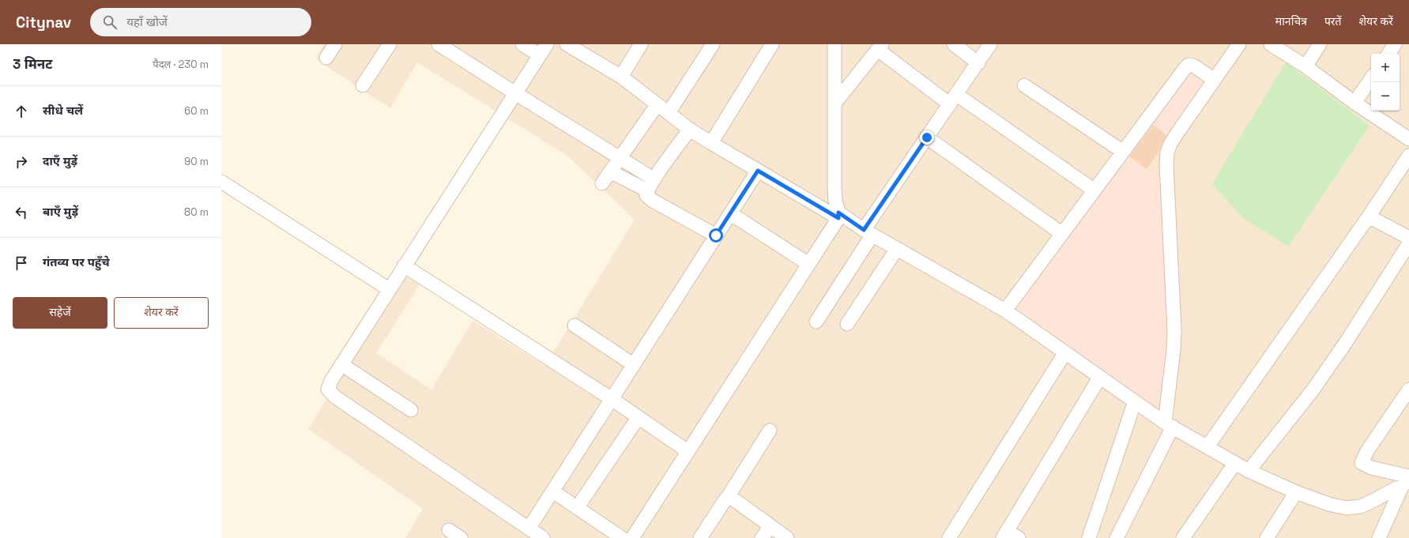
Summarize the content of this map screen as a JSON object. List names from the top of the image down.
{
  "page": {
    "header": "Citynav",
    "search": "यहाँ खोजें",
    "nav": ["मानचित्र", "परतें", "शेयर करें"],
    "heading": ["3 मिनट", "पैदल · 230 m"],
    "map_buttons": ["+", "−"],
    "list": [
      ["सीधे चलें", "60 m"],
      ["दाएँ मुड़ें", "90 m"],
      ["बाएँ मुड़ें", "80 m"],
      "गंतव्य पर पहुँचे"
    ],
    "buttons": ["सहेजें", "शेयर करें"]
  }
}
